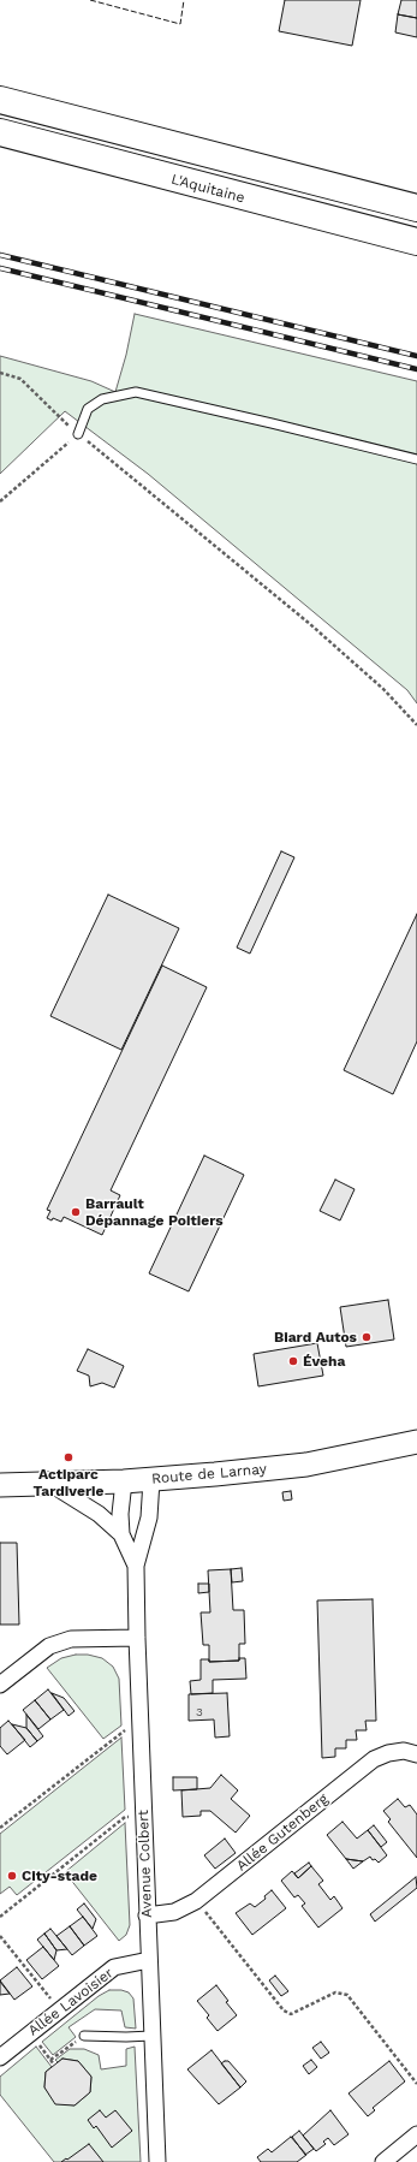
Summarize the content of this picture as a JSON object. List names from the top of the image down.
{
  "streets": {
    "highway": ["L'Aquitaine"],
    "street": [
      "Route de Larnay",
      "Allée Gutenberg",
      "Avenue Colbert",
      "Allée Lavoisier"
    ]
  },
  "crossings": [
    ["Route de Larnay", "Avenue Colbert"],
    ["Allée Gutenberg", "Avenue Colbert"],
    ["Avenue Colbert", "Allée Lavoisier"]
  ],
  "places": [
    "Barrault Dépannage Poitiers",
    "Biard Autos",
    "Éveha",
    "Actiparc Tardiverie",
    "City-stade"
  ],
  "house_numbers": ["3"]
}
